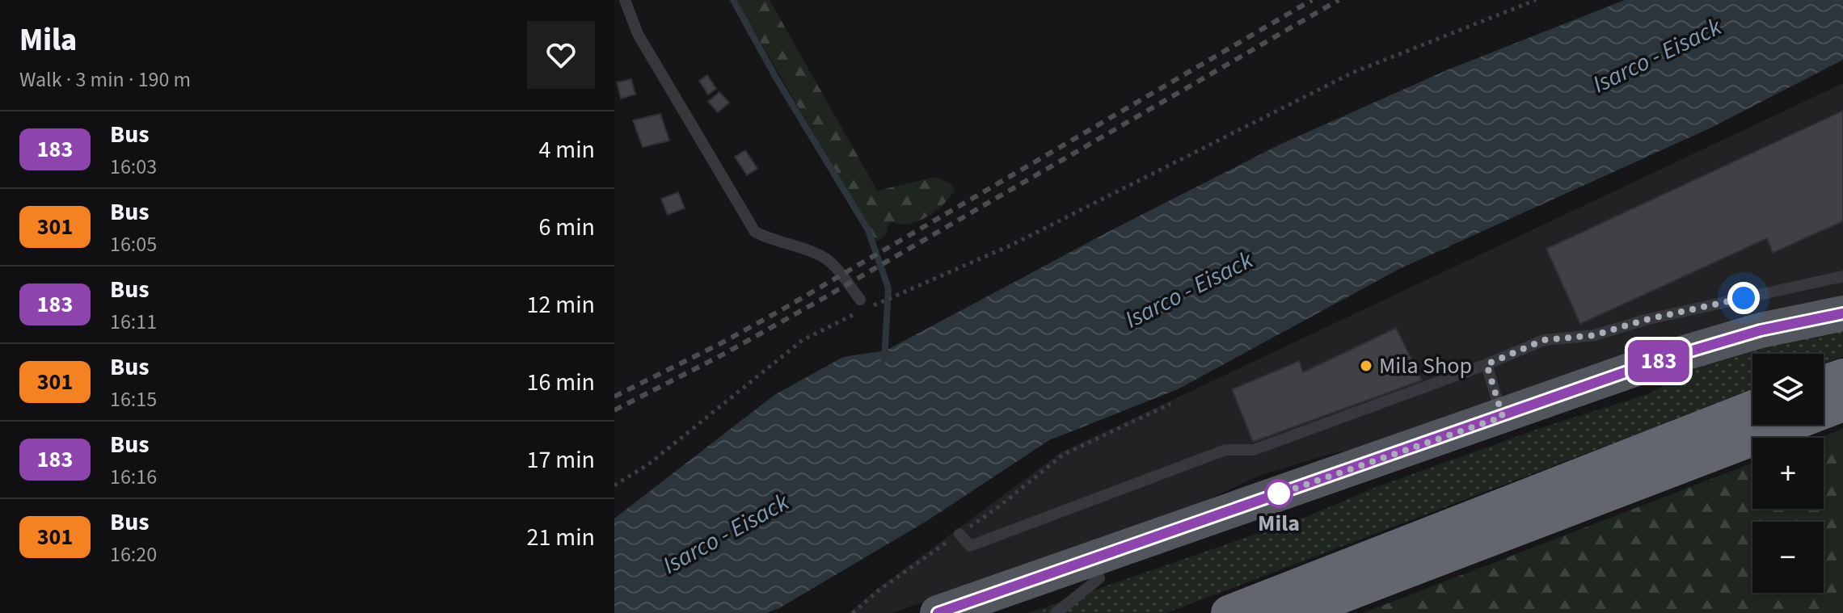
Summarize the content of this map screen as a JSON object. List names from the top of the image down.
{
  "water": ["Isarco - Eisack"],
  "places": ["Mila Shop", "Mila"],
  "lines": ["bus line 183"],
  "page": {
    "heading": ["Mila", "Walk · 3 min · 190 m"],
    "on_map": "183",
    "list": [
      {
        "mark": "183",
        "name": "Bus",
        "note": "16:03",
        "value": "4 min"
      },
      {
        "mark": "301",
        "name": "Bus",
        "note": "16:05",
        "value": "6 min"
      },
      {
        "mark": "183",
        "name": "Bus",
        "note": "16:11",
        "value": "12 min"
      },
      {
        "mark": "301",
        "name": "Bus",
        "note": "16:15",
        "value": "16 min"
      },
      {
        "mark": "183",
        "name": "Bus",
        "note": "16:16",
        "value": "17 min"
      },
      {
        "mark": "301",
        "name": "Bus",
        "note": "16:20",
        "value": "21 min"
      }
    ],
    "map_buttons": ["+", "−"]
  }
}
